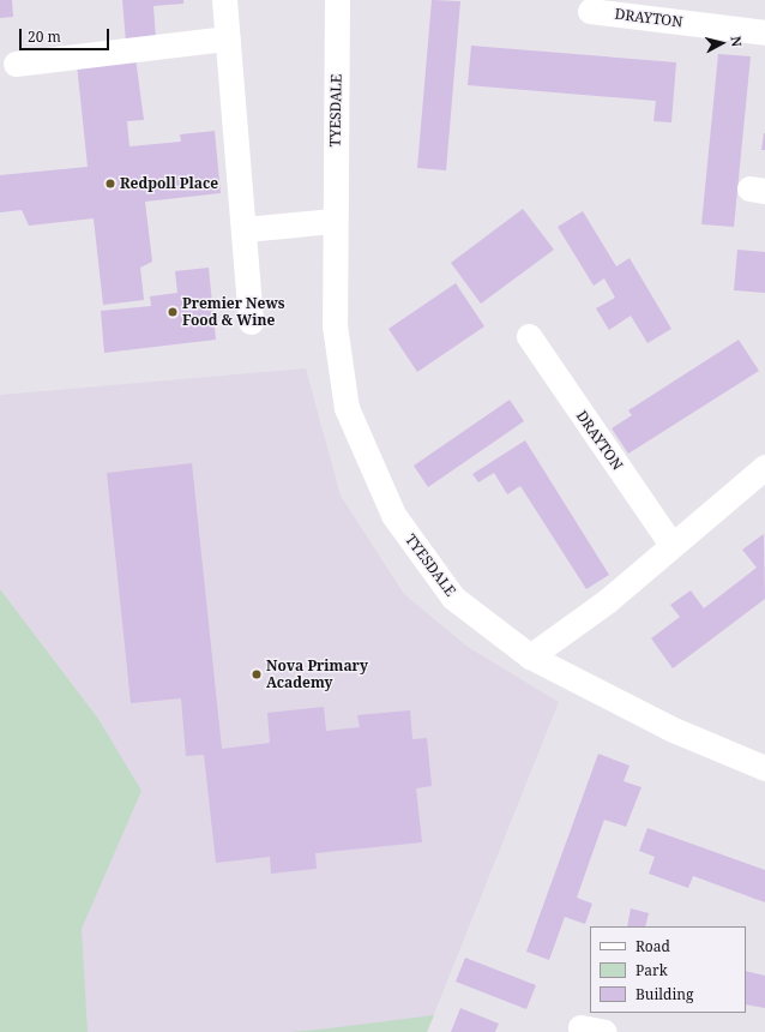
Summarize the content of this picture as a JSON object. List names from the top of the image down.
{
  "streets": {
    "street": ["DRAYTON", "TYESDALE"]
  },
  "places": ["Redpoll Place", "Premier News Food & Wine", "Nova Primary Academy"],
  "legend": ["Road", "Park", "Building"],
  "scale_bar": "20 m",
  "north": "right"
}
